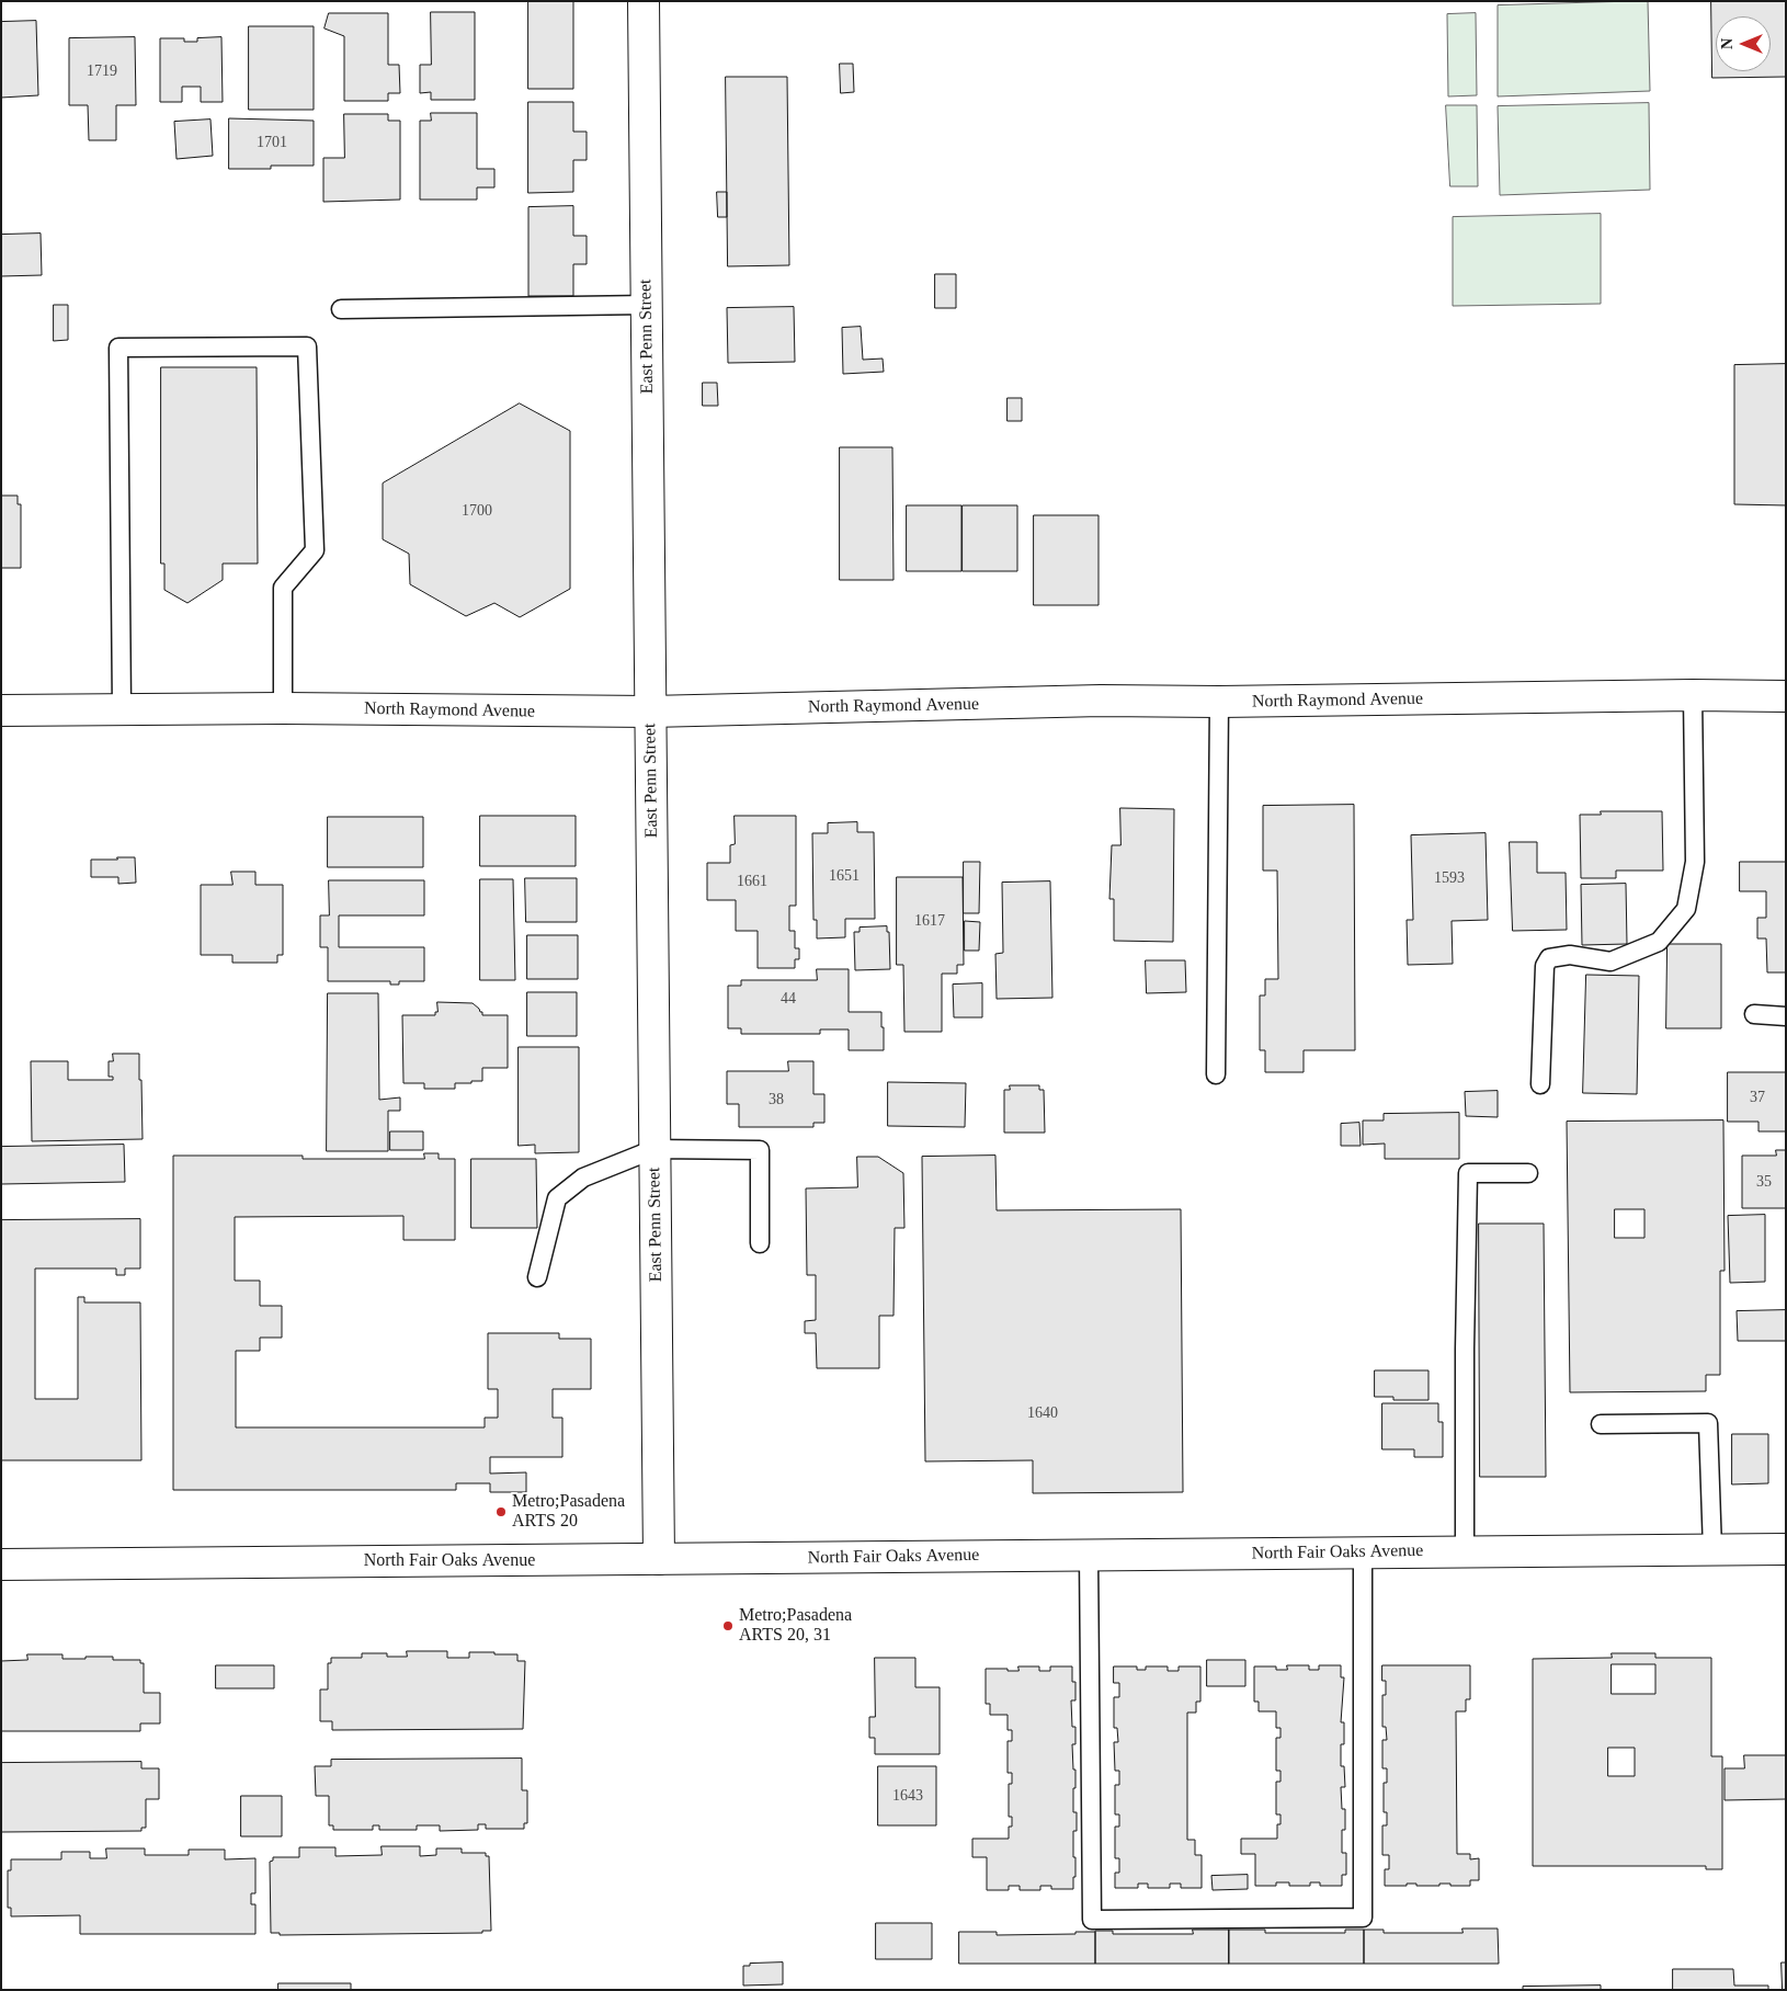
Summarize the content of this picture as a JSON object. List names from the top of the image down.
{
  "streets": {
    "street": ["East Penn Street", "North Raymond Avenue", "North Fair Oaks Avenue"]
  },
  "crossings": [
    ["East Penn Street", "North Raymond Avenue"],
    ["East Penn Street", "North Fair Oaks Avenue"]
  ],
  "places": ["Metro;Pasadena ARTS 20", "Metro;Pasadena ARTS 20, 31"],
  "house_numbers": [
    "1719",
    "1701",
    "1700",
    "1651",
    "1593",
    "1661",
    "1617",
    "44",
    "37",
    "38",
    "35",
    "1640",
    "1643"
  ],
  "north": "left"
}
